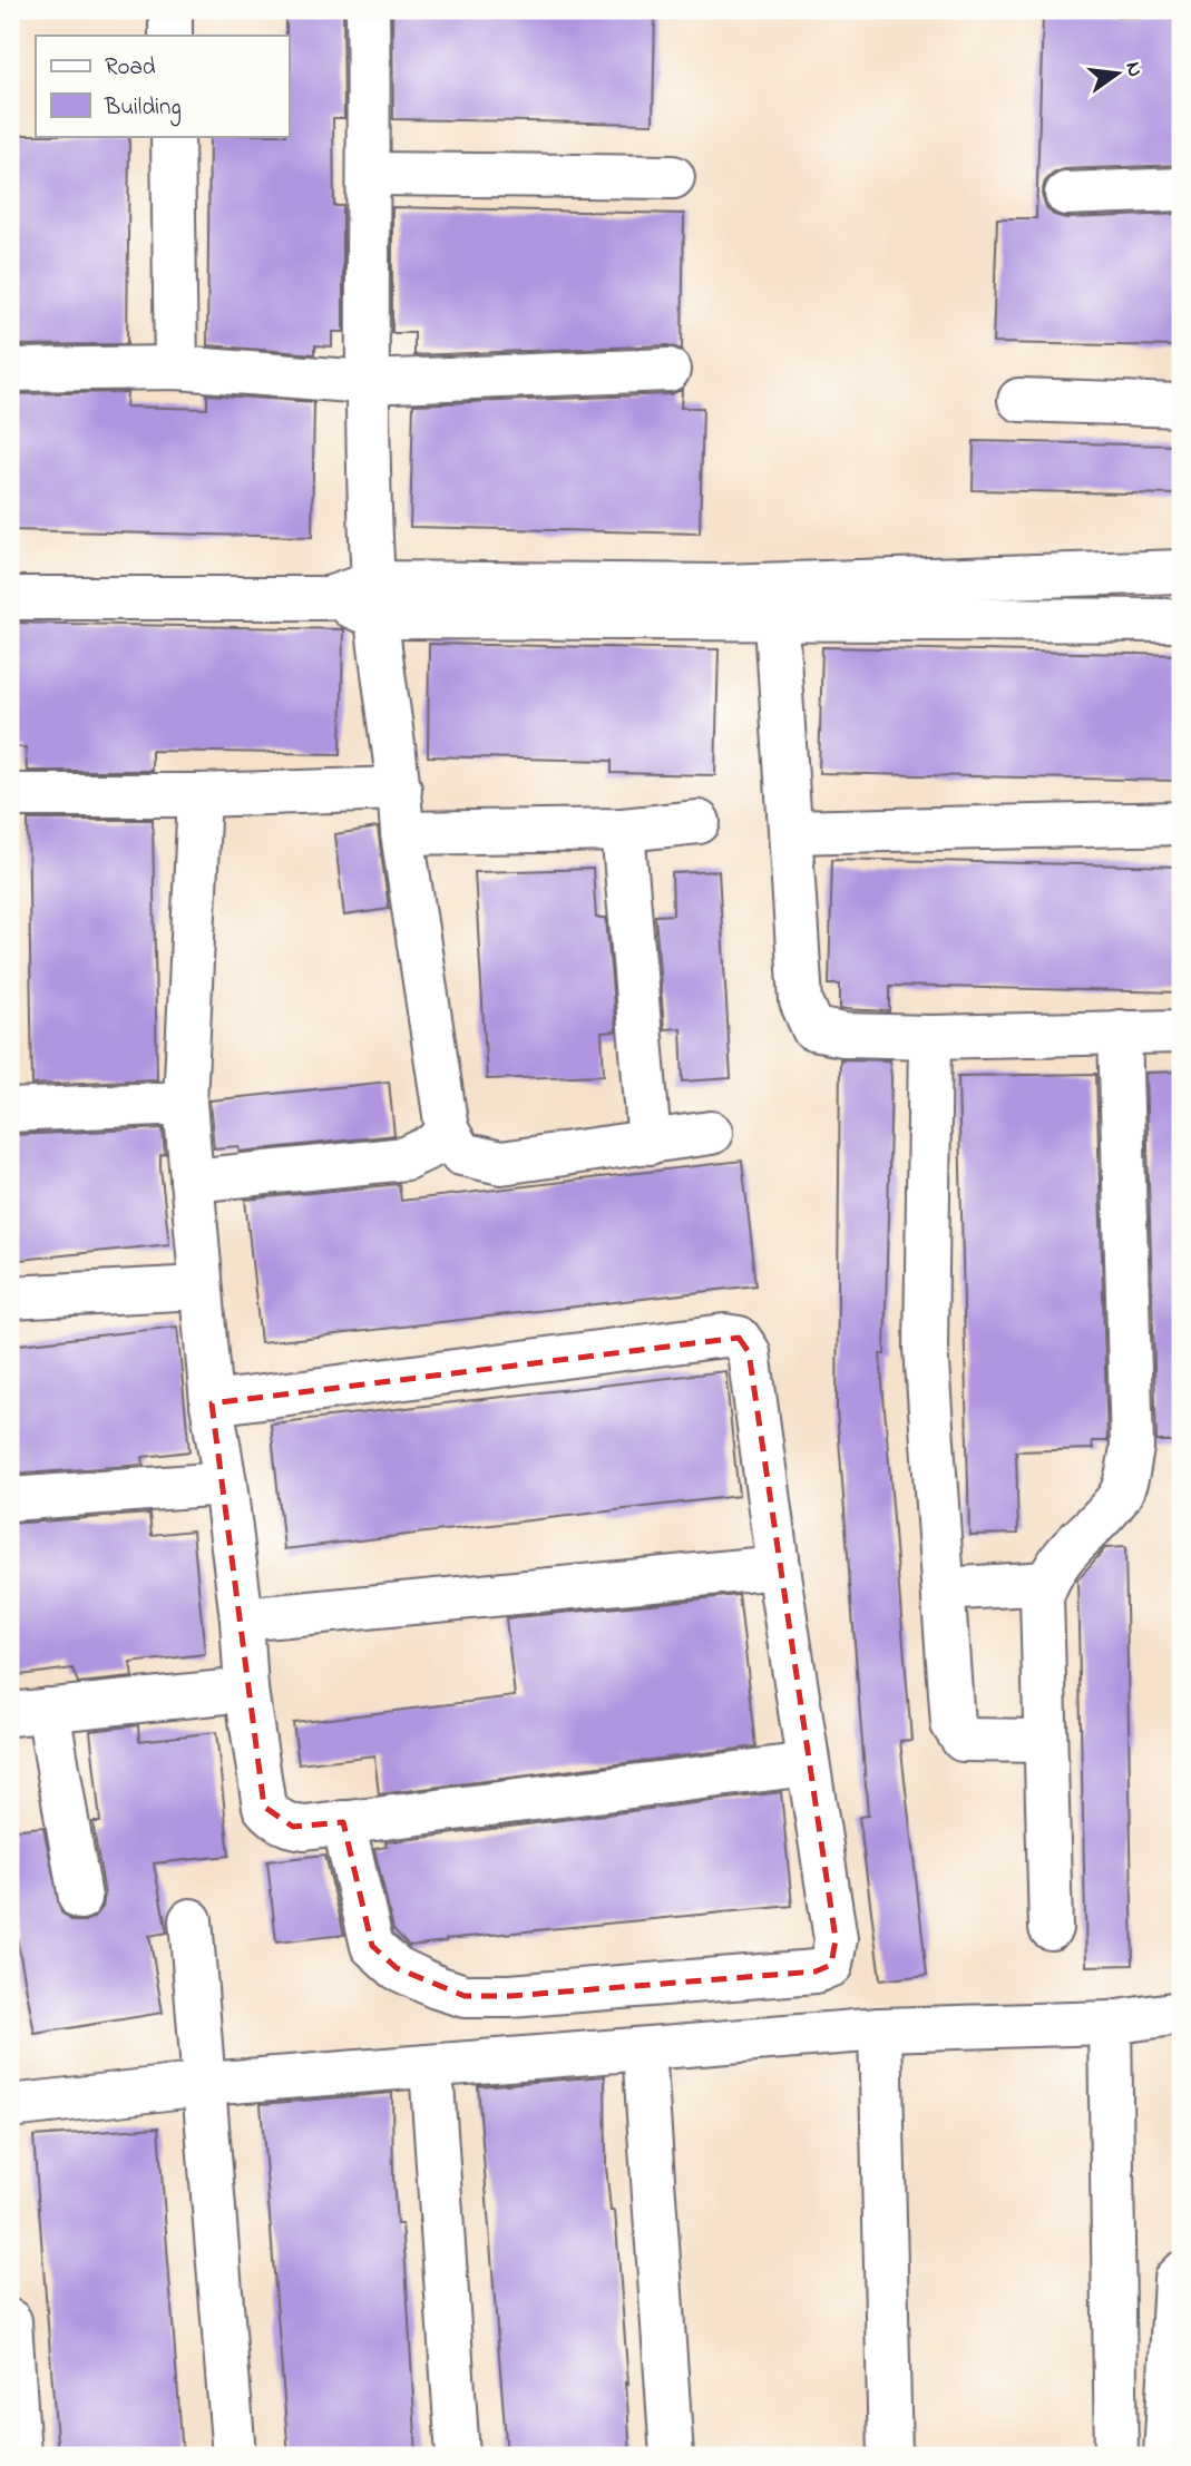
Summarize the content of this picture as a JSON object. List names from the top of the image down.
{
  "legend": ["Road", "Building"],
  "north": "right"
}
